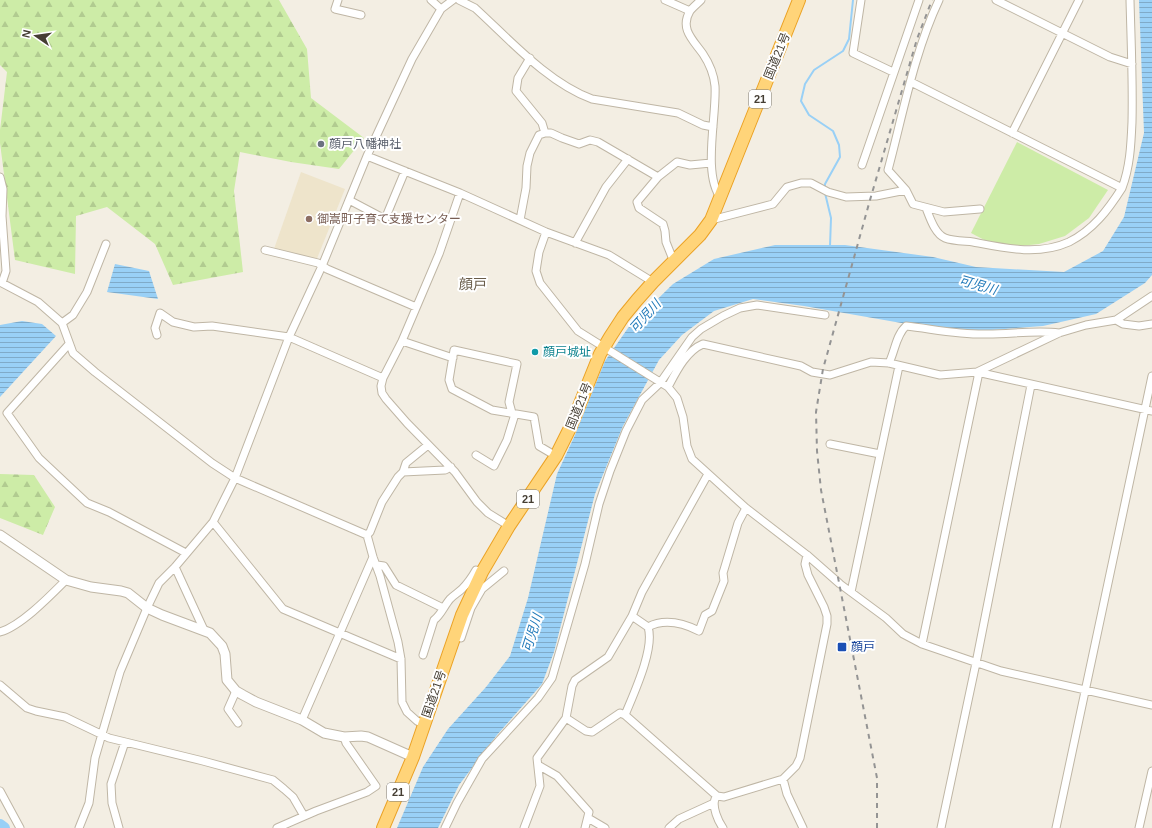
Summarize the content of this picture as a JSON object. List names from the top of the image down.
{
  "streets": {
    "highway": ["国道21号", "21"]
  },
  "districts": ["顔戸"],
  "water": ["可児川"],
  "places": {
    "other": ["顔戸八幡神社", "御嵩町子育て支援センター", "顔戸城址"],
    "transit": ["顔戸"]
  },
  "north": "left"
}
